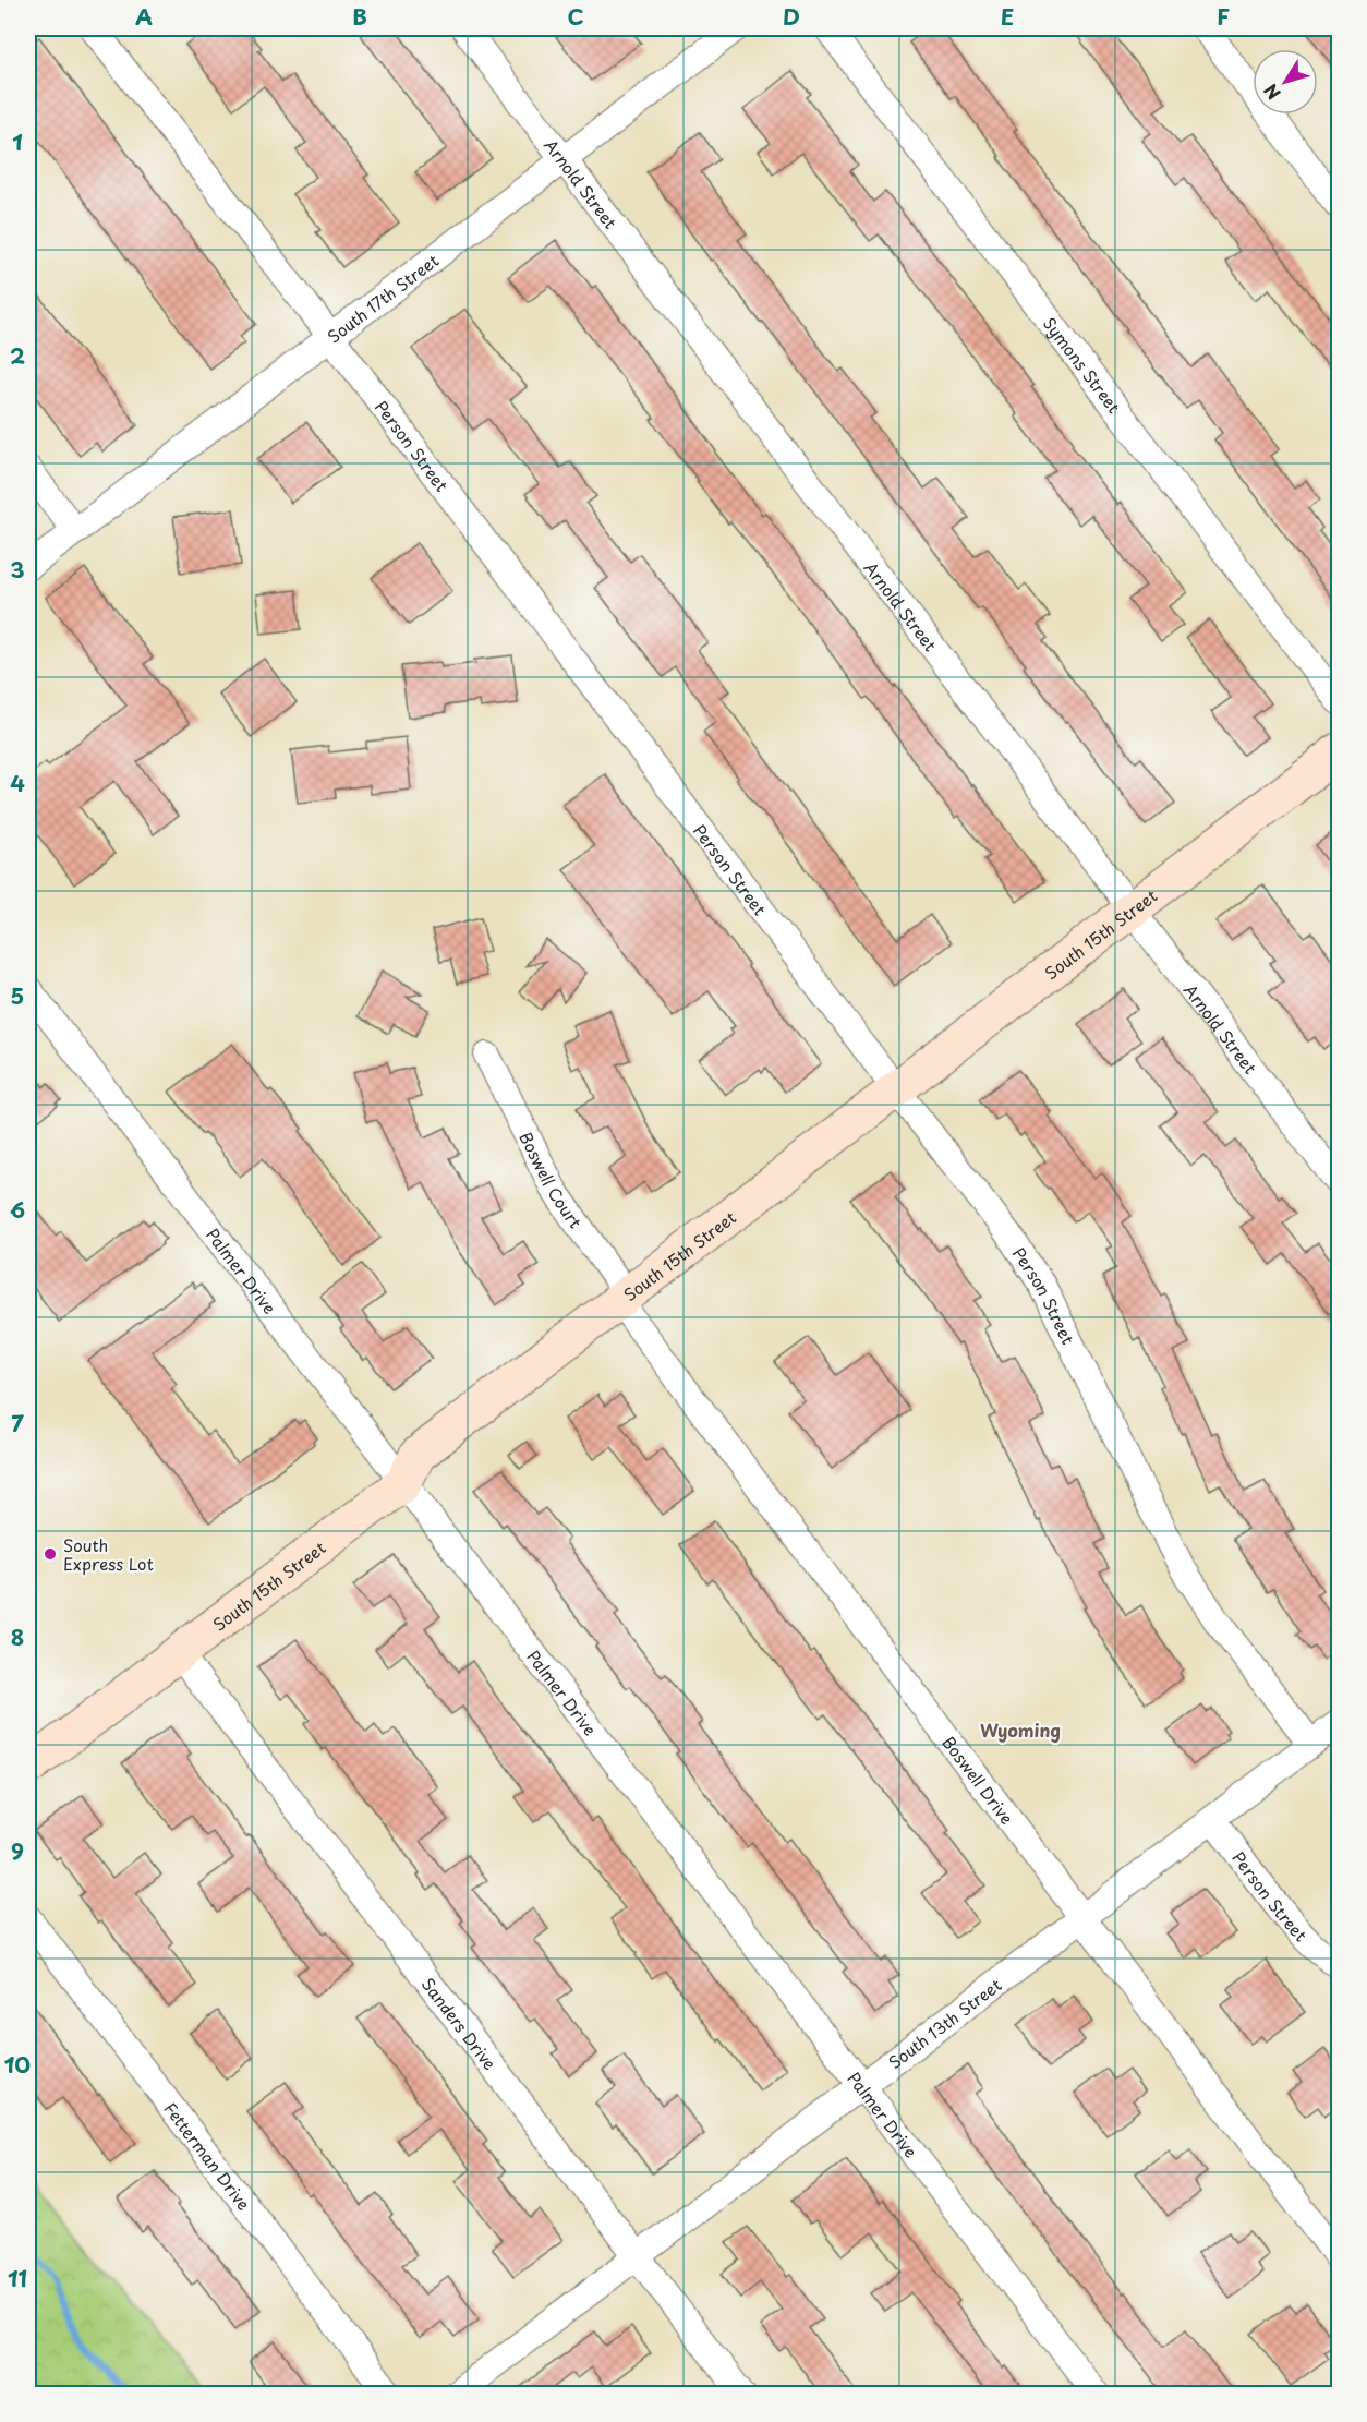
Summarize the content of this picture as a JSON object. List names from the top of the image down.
{
  "streets": {
    "main road": ["South 15th Street"],
    "street": [
      "Arnold Street",
      "South 17th Street",
      "Symons Street",
      "Person Street",
      "Boswell Court",
      "Palmer Drive",
      "Boswell Drive",
      "South 13th Street",
      "Sanders Drive",
      "Fetterman Drive"
    ]
  },
  "crossings": [
    ["Arnold Street", "South 17th Street"],
    ["Arnold Street", "South 15th Street"],
    ["South 17th Street", "Person Street"],
    ["Person Street", "South 15th Street"],
    ["Person Street", "South 13th Street"],
    ["South 15th Street", "Boswell Court"],
    ["South 15th Street", "Palmer Drive"],
    ["South 15th Street", "Boswell Drive"],
    ["South 15th Street", "Sanders Drive"],
    ["Boswell Court", "Boswell Drive"],
    ["Palmer Drive", "South 13th Street"],
    ["Boswell Drive", "South 13th Street"],
    ["South 13th Street", "Sanders Drive"]
  ],
  "districts": ["Wyoming"],
  "places": ["South Express Lot"],
  "north": "bottom left",
  "grid": {
    "columns": [
      "A",
      "B",
      "C",
      "D",
      "E",
      "F"
    ],
    "rows": [
      "1",
      "2",
      "3",
      "4",
      "5",
      "6",
      "7",
      "8",
      "9",
      "10",
      "11"
    ]
  }
}
